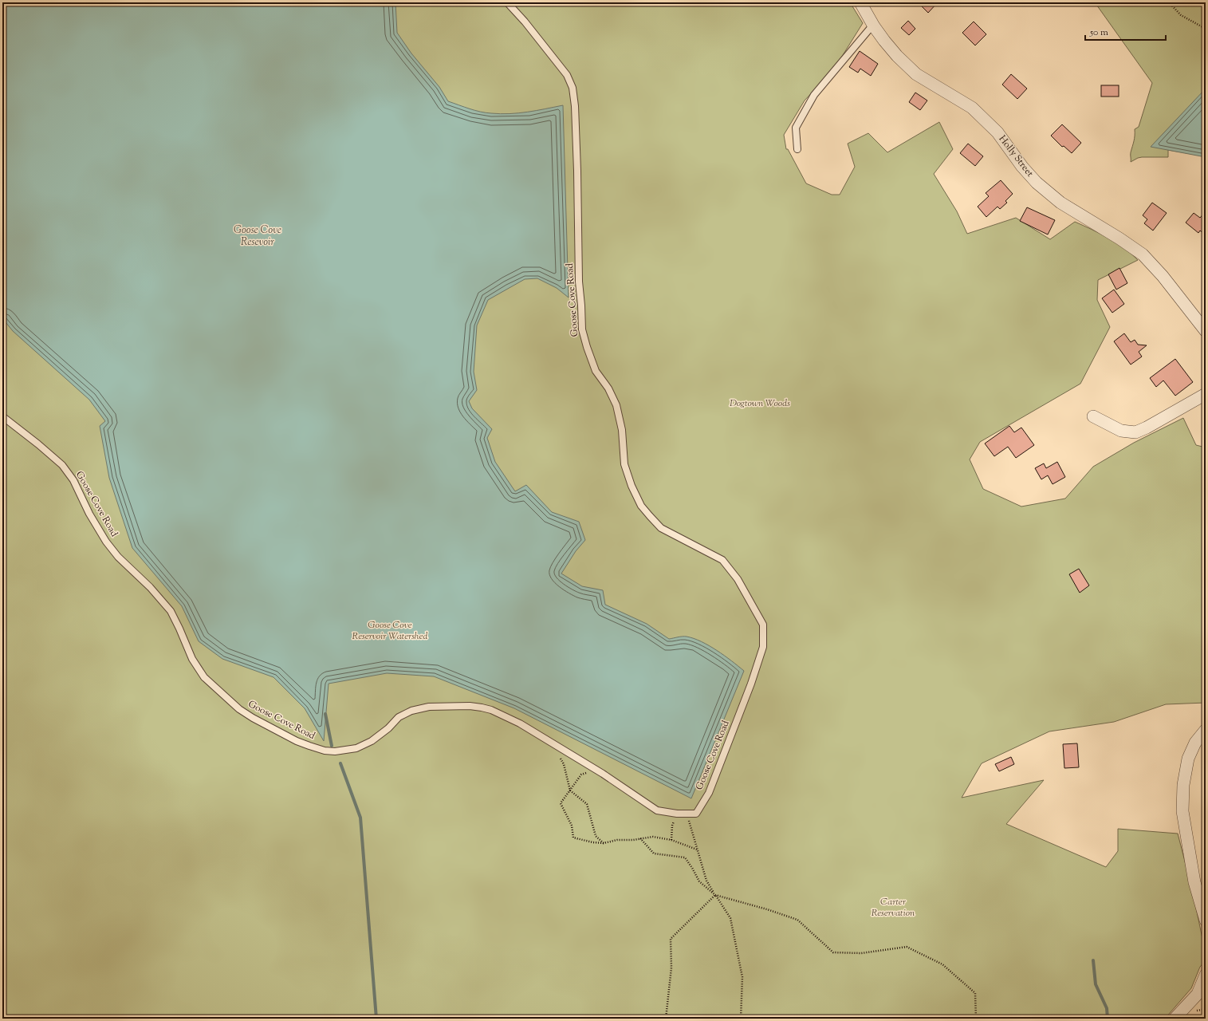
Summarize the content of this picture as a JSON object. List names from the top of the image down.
{
  "streets": {
    "street": ["Holly Street"],
    "lane": ["Goose Cove Road"]
  },
  "water": ["Goose Cove Resevoir"],
  "parks": ["Dogtown Woods", "Goose Cove Reservoir Watershed", "Carter Reservation"],
  "scale_bar": "50 m"
}
